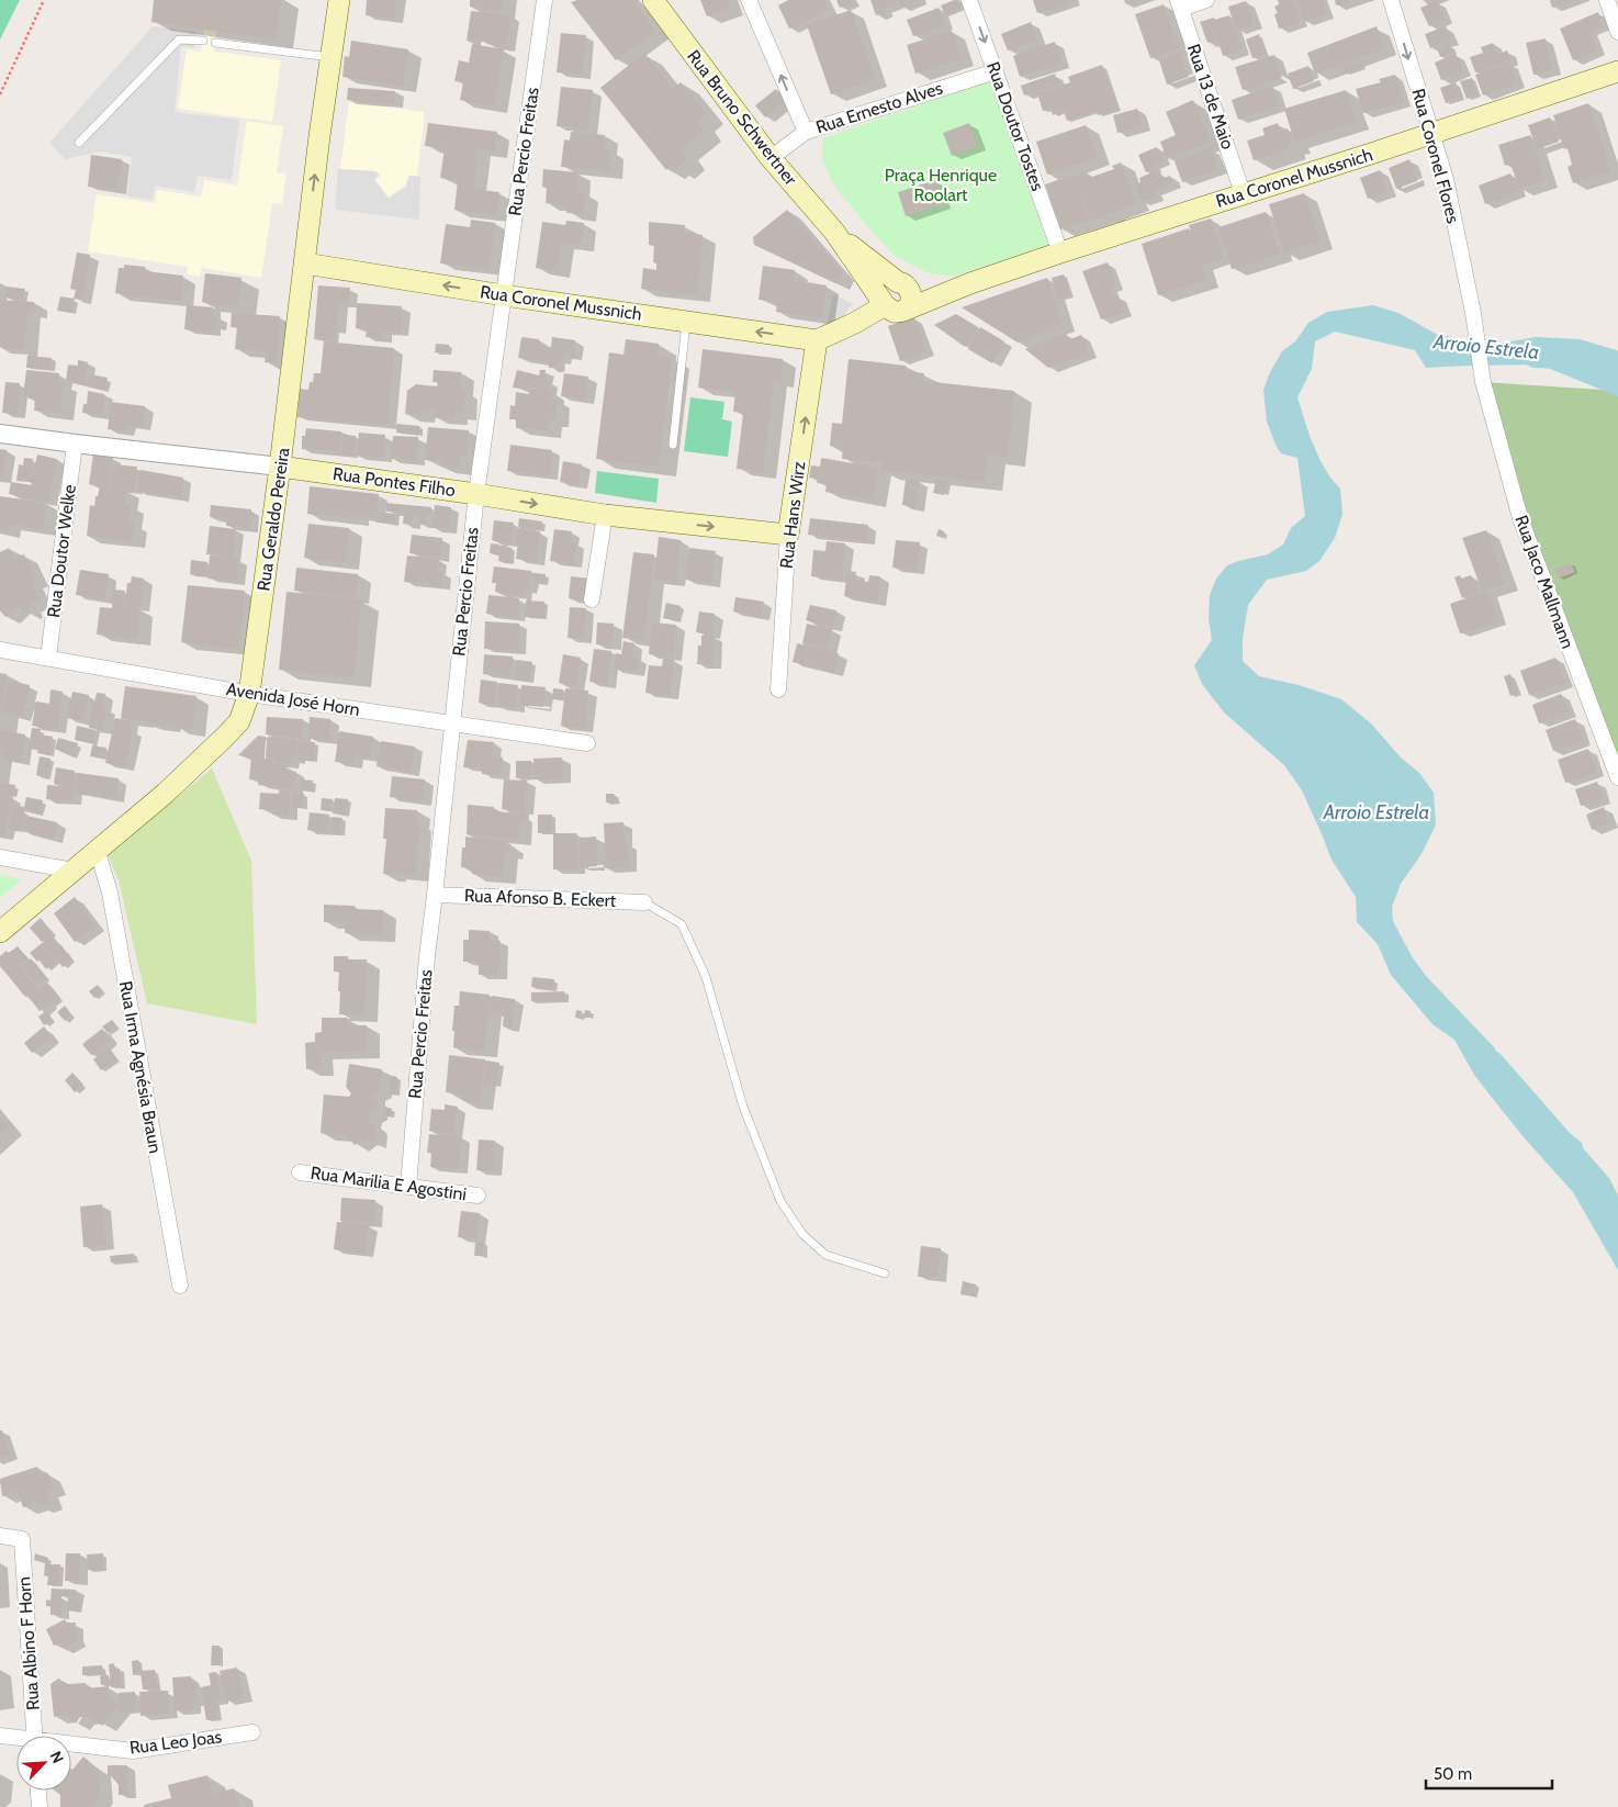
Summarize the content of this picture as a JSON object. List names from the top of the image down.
{
  "streets": {
    "main road": [
      "Rua Bruno Schwertner",
      "Rua Coronel Mussnich",
      "Rua Pontes Filho",
      "Rua Hans Wirz",
      "Rua Geraldo Pereira"
    ],
    "street": [
      "Rua 13 de Maio",
      "Rua Ernesto Alves",
      "Rua Doutor Tostes",
      "Rua Percio Freitas",
      "Rua Coronel Flores",
      "Rua Doutor Welke",
      "Rua Jaco Mallmann",
      "Avenida José Horn",
      "Rua Afonso B. Eckert",
      "Rua Irma Agnésia Braun",
      "Rua Marilia E Agostini",
      "Rua Albino F Horn",
      "Rua Leo Joas"
    ]
  },
  "crossings": [
    ["Rua 13 de Maio", "Rua Coronel Mussnich"],
    ["Rua Ernesto Alves", "Rua Bruno Schwertner"],
    ["Rua Ernesto Alves", "Rua Doutor Tostes"],
    ["Rua Bruno Schwertner", "Rua Coronel Mussnich"],
    ["Rua Doutor Tostes", "Rua Coronel Mussnich"],
    ["Rua Percio Freitas", "Rua Coronel Mussnich"],
    ["Rua Percio Freitas", "Rua Pontes Filho"],
    ["Rua Percio Freitas", "Avenida José Horn"],
    ["Rua Percio Freitas", "Rua Afonso B. Eckert"],
    ["Rua Percio Freitas", "Rua Marilia E Agostini"],
    ["Rua Coronel Flores", "Rua Coronel Mussnich"],
    ["Rua Coronel Flores", "Rua Jaco Mallmann"],
    ["Rua Coronel Mussnich", "Rua Hans Wirz"],
    ["Rua Coronel Mussnich", "Rua Geraldo Pereira"],
    ["Rua Pontes Filho", "Rua Hans Wirz"],
    ["Rua Pontes Filho", "Rua Geraldo Pereira"],
    ["Rua Pontes Filho", "Rua Doutor Welke"],
    ["Rua Geraldo Pereira", "Avenida José Horn"],
    ["Rua Geraldo Pereira", "Rua Irma Agnésia Braun"],
    ["Rua Doutor Welke", "Avenida José Horn"]
  ],
  "one_way": ["Rua Coronel Flores", "Rua Pontes Filho", "Rua Hans Wirz"],
  "water": ["Arroio Estrela"],
  "parks": ["Praça Henrique Roolart"],
  "scale_bar": "50 m",
  "north": "top right"
}
